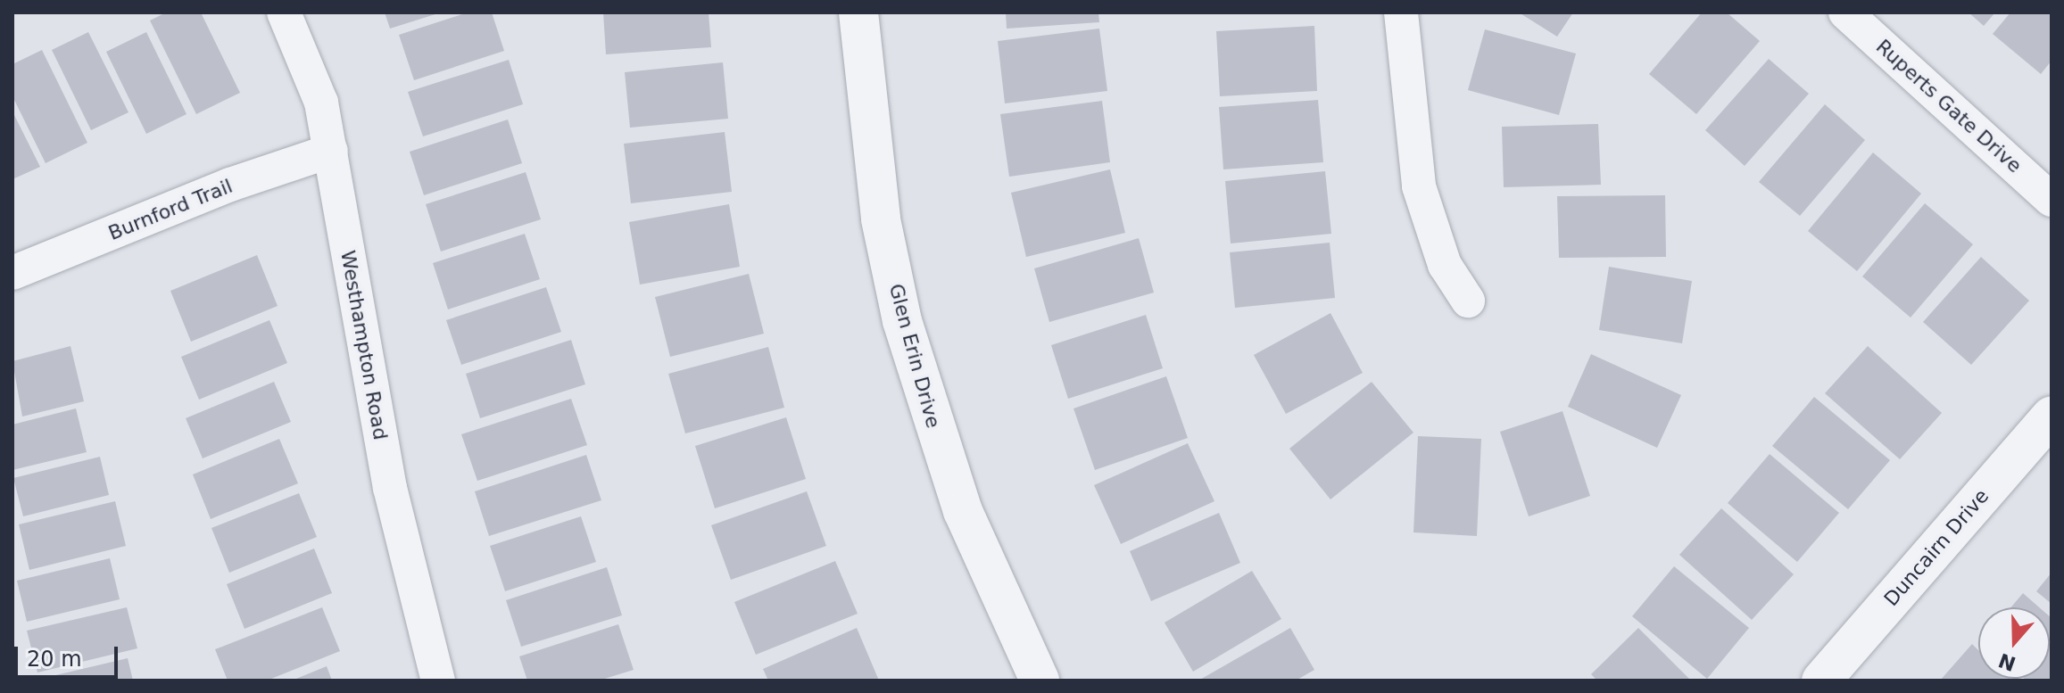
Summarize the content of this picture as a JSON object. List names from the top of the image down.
{
  "streets": {
    "street": [
      "Ruperts Gate Drive",
      "Burnford Trail",
      "Westhampton Road",
      "Glen Erin Drive",
      "Duncairn Drive"
    ]
  },
  "crossings": [
    ["Burnford Trail", "Westhampton Road"]
  ],
  "scale_bar": "20 m",
  "north": "bottom"
}
